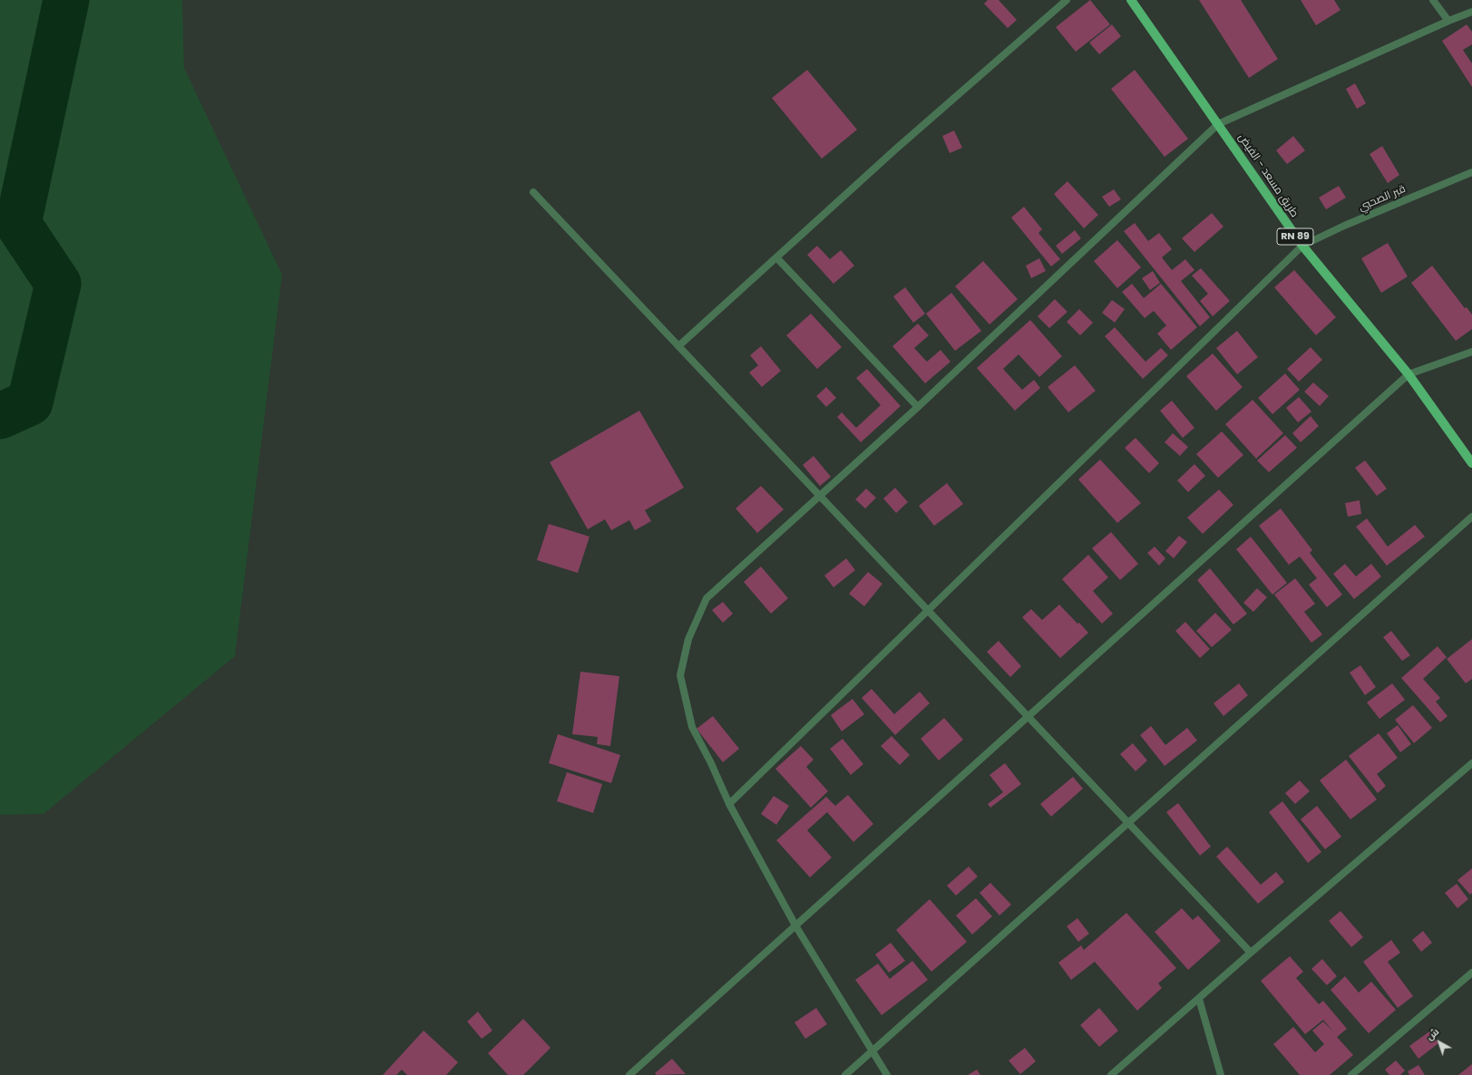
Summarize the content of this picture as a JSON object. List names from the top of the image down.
{
  "streets": {
    "main road": ["طريق مسعد - الفيض", "RN 89"],
    "street": ["قبر الصحبي"]
  },
  "crossings": [
    ["طريق مسعد - الفيض", "قبر الصحبي"]
  ],
  "north": "top left"
}
